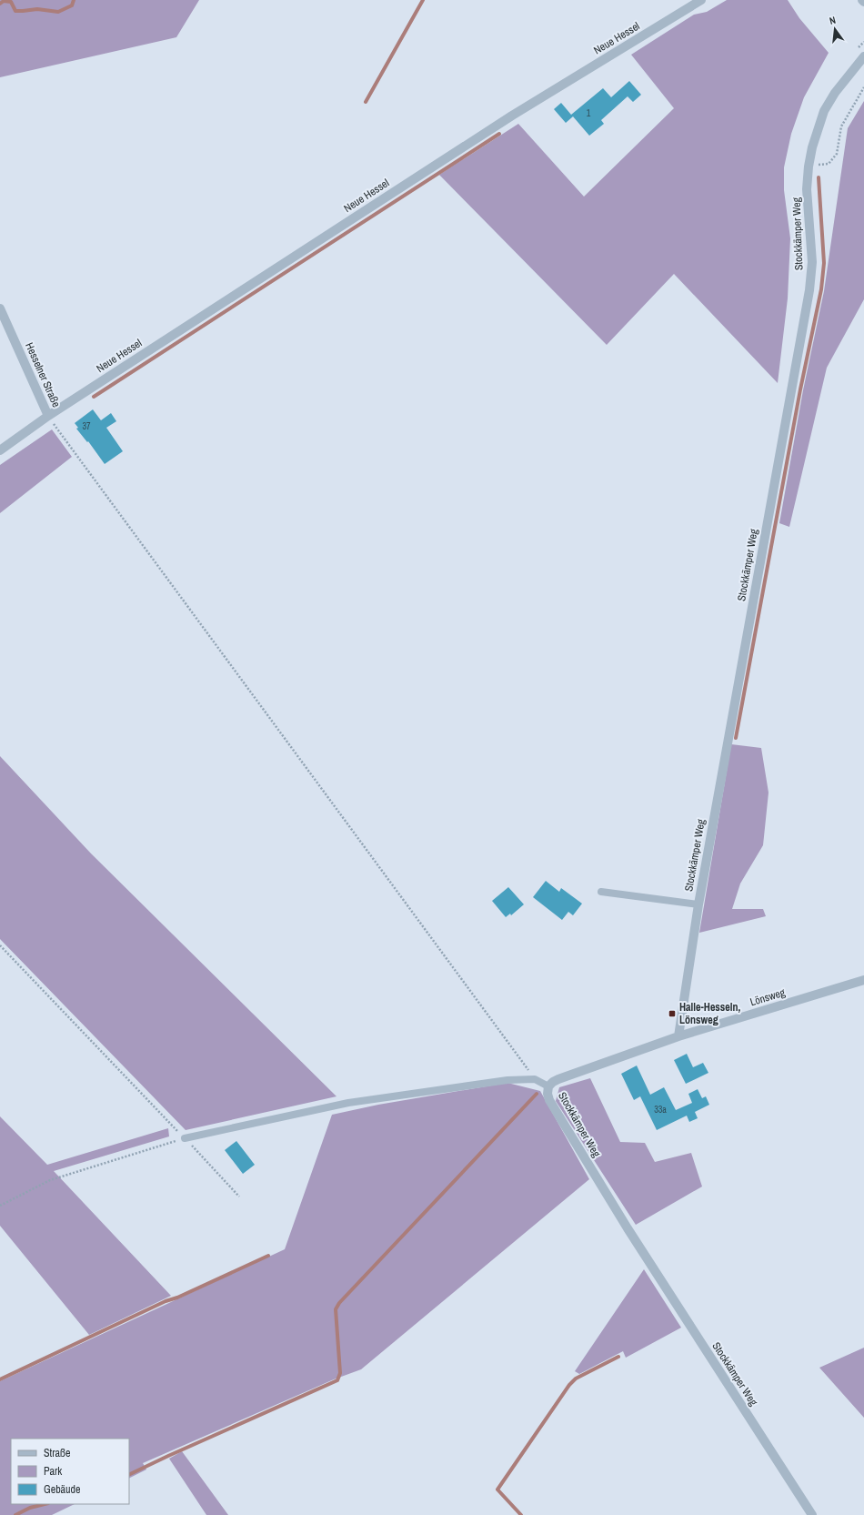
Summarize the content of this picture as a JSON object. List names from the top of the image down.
{
  "streets": {
    "street": [
      "Neue Hessel",
      "Stockkämper Weg",
      "Hesselner Straße",
      "Lönsweg"
    ]
  },
  "crossings": [
    ["Neue Hessel", "Hesselner Straße"],
    ["Stockkämper Weg", "Lönsweg"]
  ],
  "places": {
    "transit": ["Halle-Hesseln, Lönsweg"]
  },
  "house_numbers": ["1", "37", "33a"],
  "legend": ["Straße", "Park", "Gebäude"],
  "north": "top"
}
